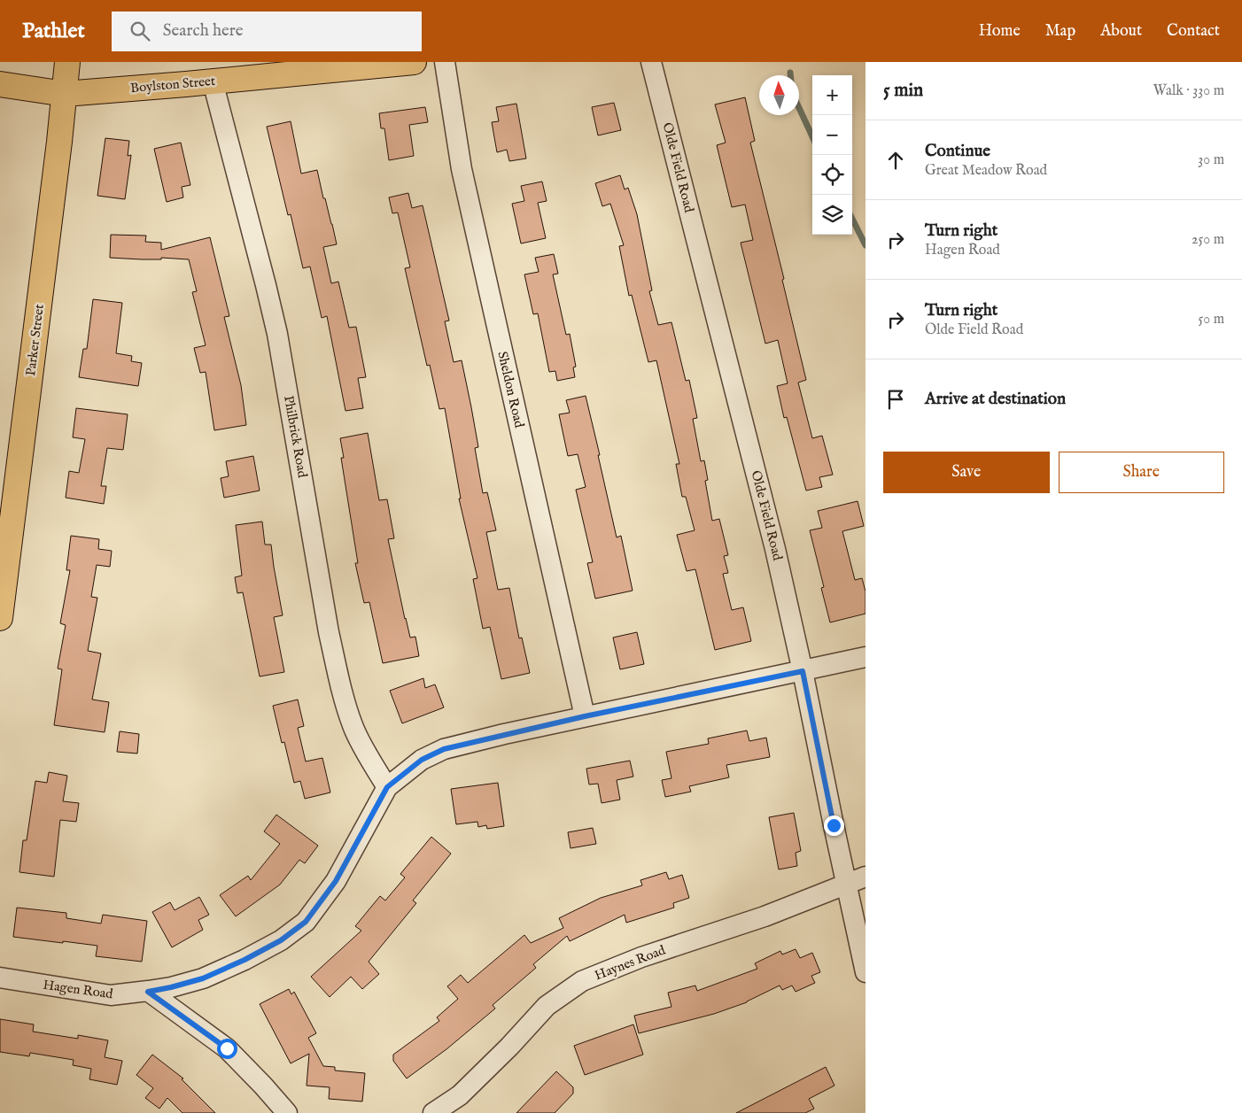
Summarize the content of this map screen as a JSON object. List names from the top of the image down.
{
  "streets": {
    "main road": ["Boylston Street", "Parker Street"],
    "street": [
      "Olde Field Road",
      "Sheldon Road",
      "Philbrick Road",
      "Haynes Road",
      "Hagen Road"
    ]
  },
  "crossings": [
    ["Boylston Street", "Parker Street"],
    ["Boylston Street", "Philbrick Road"],
    ["Olde Field Road", "Haynes Road"],
    ["Olde Field Road", "Hagen Road"],
    ["Sheldon Road", "Hagen Road"],
    ["Philbrick Road", "Hagen Road"]
  ],
  "north": "top",
  "page": {
    "header": "Pathlet",
    "search": "Search here",
    "nav": [
      "Home",
      "Map",
      "About",
      "Contact"
    ],
    "heading": ["5 min", "Walk · 330 m"],
    "map_buttons": ["+", "−"],
    "list": [
      ["Continue", "Great Meadow Road", "30 m"],
      ["Turn right", "Hagen Road", "250 m"],
      ["Turn right", "Olde Field Road", "50 m"],
      "Arrive at destination"
    ],
    "buttons": ["Save", "Share"]
  }
}
